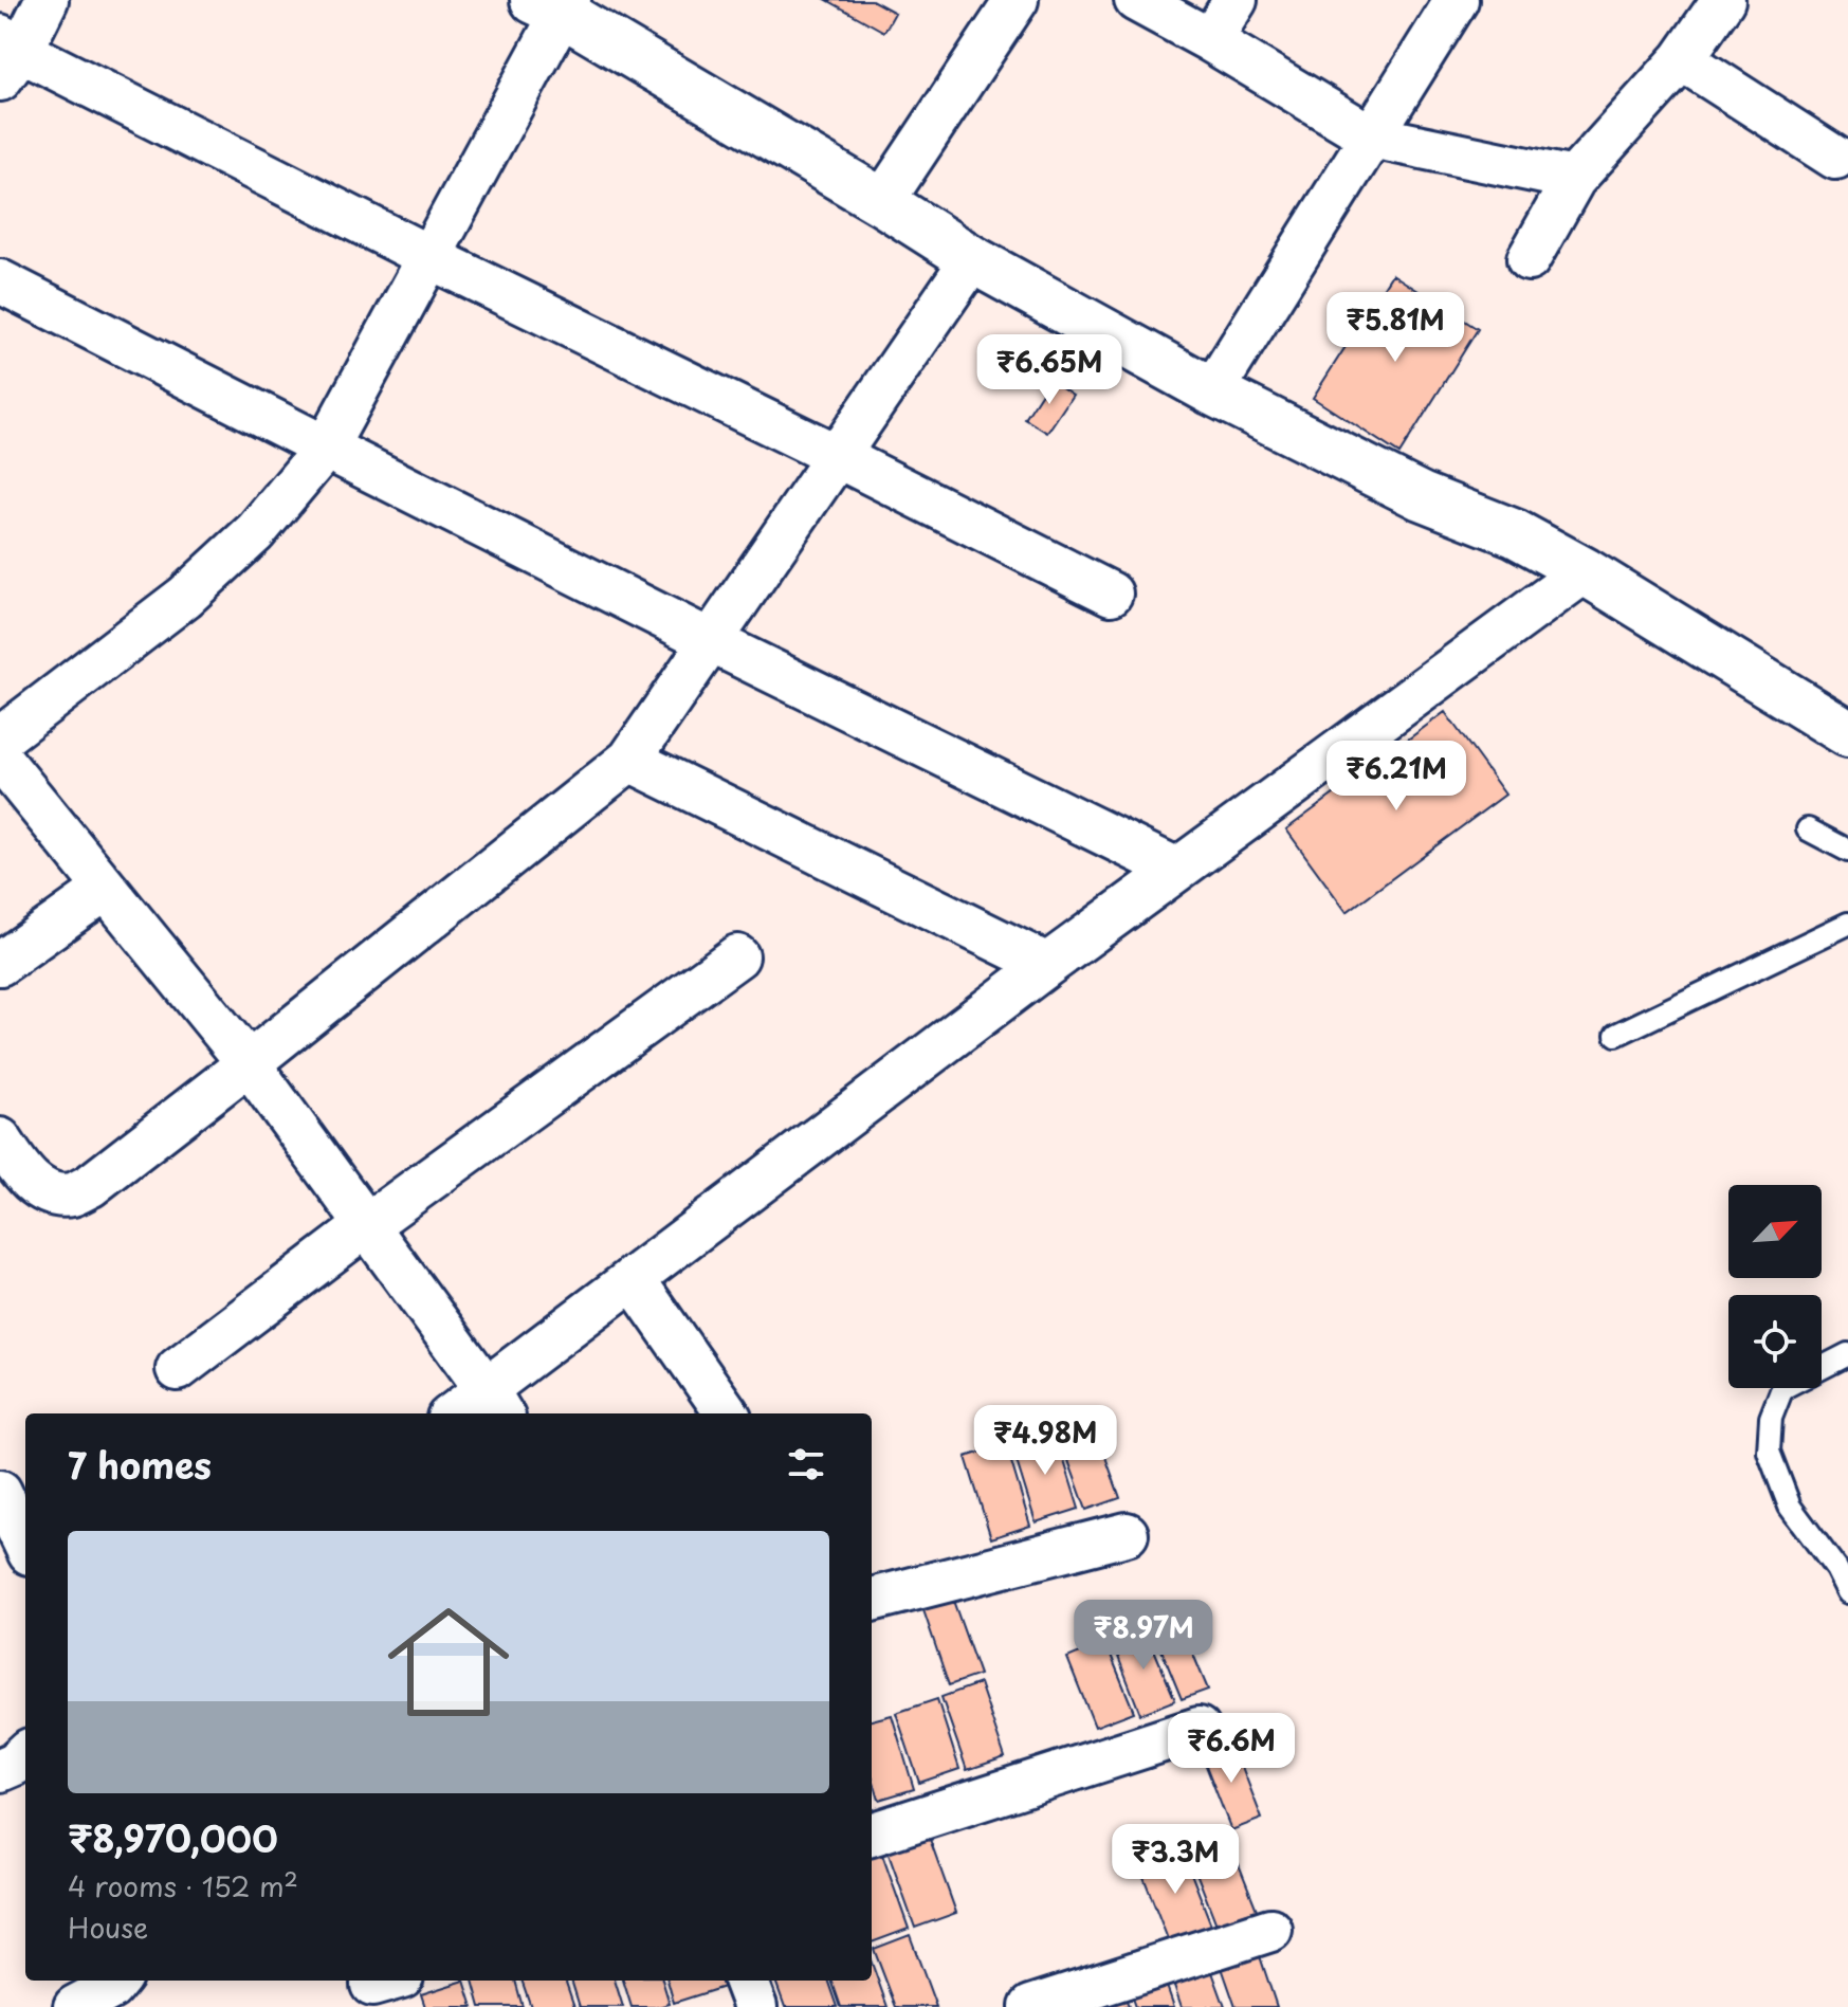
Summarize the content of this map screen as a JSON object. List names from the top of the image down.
{
  "north": "top right",
  "page": {
    "price": [
      "₹5.81M",
      "₹6.65M",
      "₹6.21M",
      "₹4.98M",
      "₹8.97M",
      "₹6.6M",
      "₹3.3M"
    ],
    "heading": "7 homes",
    "list": [
      {
        "name": "₹8,970,000",
        "note": "4 rooms · 152 m² · House"
      }
    ]
  }
}
